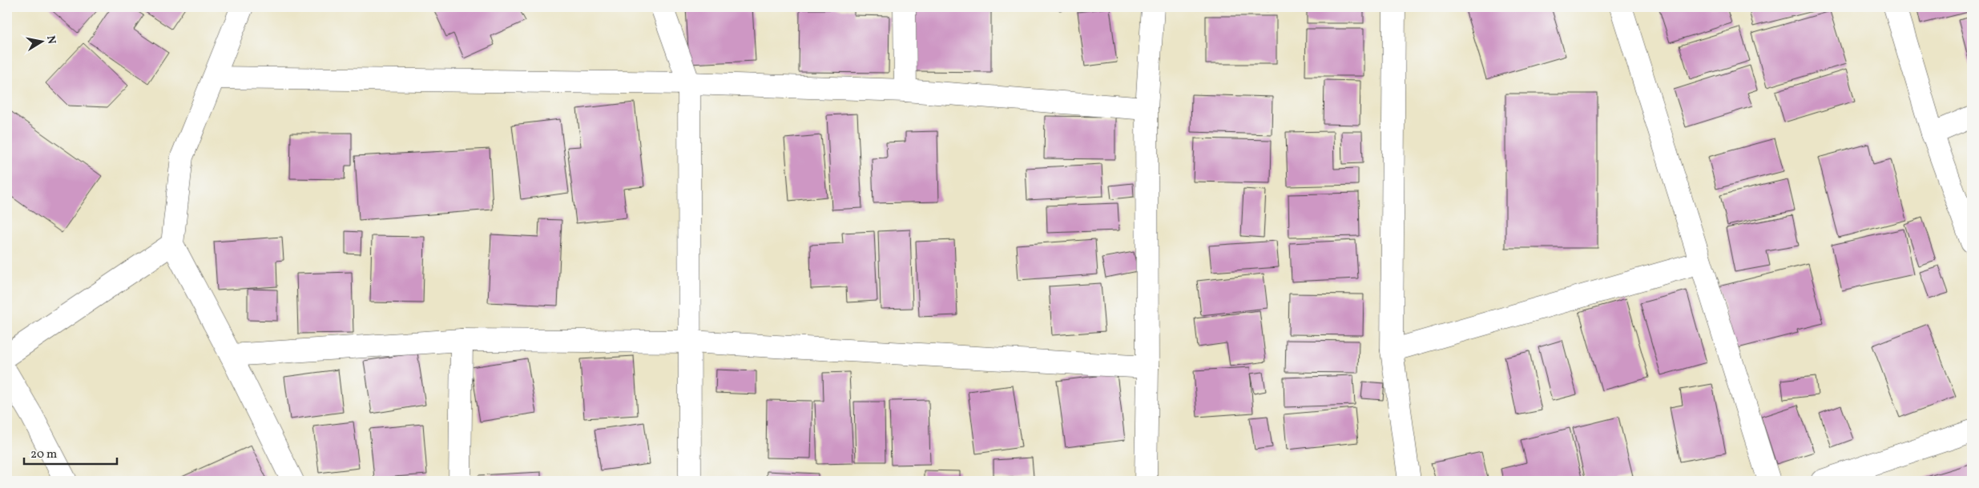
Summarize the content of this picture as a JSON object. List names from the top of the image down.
{
  "scale_bar": "20 m",
  "north": "right"
}
